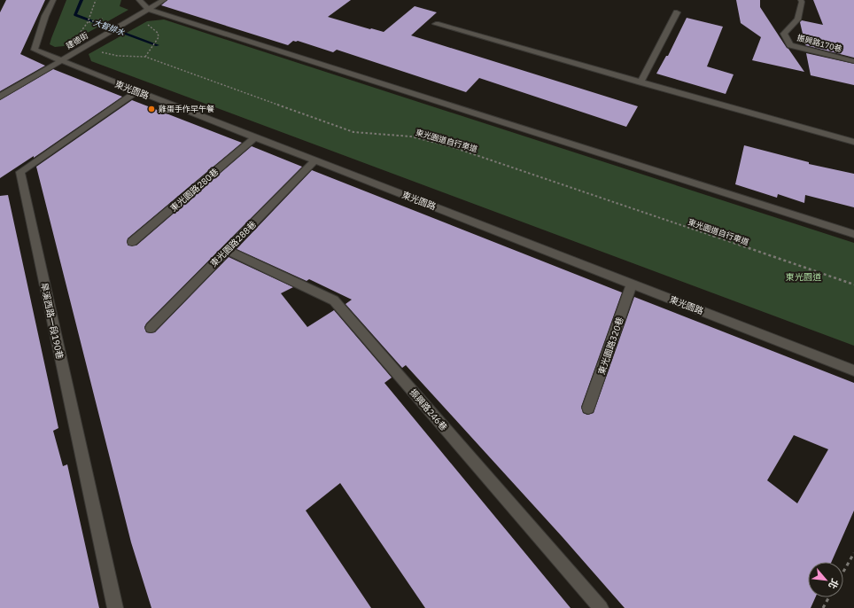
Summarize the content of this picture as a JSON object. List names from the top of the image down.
{
  "streets": {
    "street": [
      "建德街",
      "振興路170巷",
      "東光園路",
      "東光園路280巷",
      "東光園路288巷",
      "旱溪西路一段190巷",
      "東光園路320巷",
      "振興路246巷"
    ],
    "path": ["東光園道自行車道"]
  },
  "crossings": [
    ["建德街", "東光園路"],
    ["建德街", "東光園道自行車道"],
    ["東光園路", "東光園路280巷"],
    ["東光園路", "東光園路288巷"],
    ["東光園路", "旱溪西路一段190巷"],
    ["東光園路", "東光園路320巷"],
    ["東光園路288巷", "振興路246巷"]
  ],
  "water": ["大智排水"],
  "parks": ["東光園道"],
  "places": ["雞蛋手作早午餐"],
  "north": "bottom right"
}
